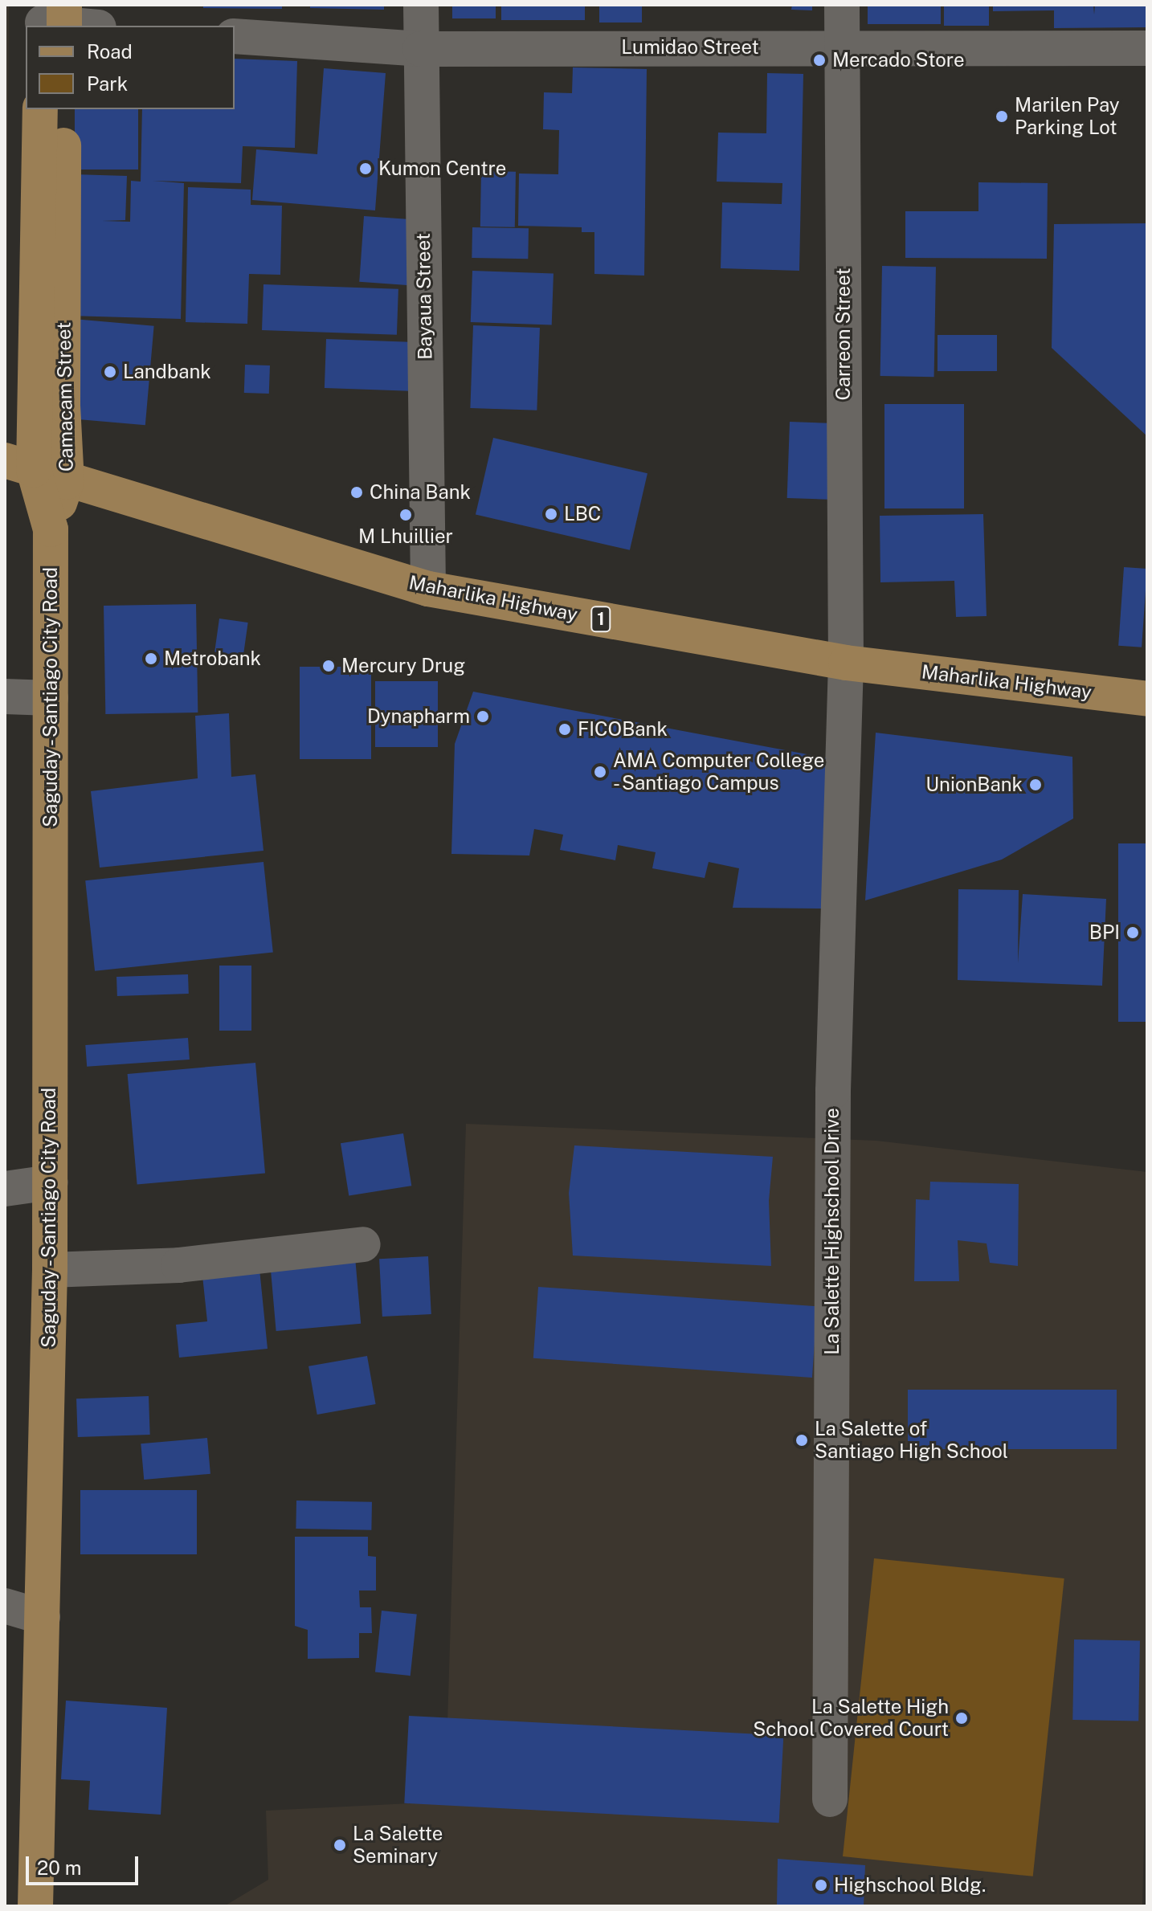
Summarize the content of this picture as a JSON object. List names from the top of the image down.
{
  "streets": {
    "main road": [
      "Camacam Street",
      "Maharlika Highway",
      "1",
      "Saguday - Santiago City Road"
    ],
    "street": [
      "Lumidao Street",
      "Bayaua Street",
      "Carreon Street",
      "La Salette Highschool Drive"
    ]
  },
  "crossings": [
    ["Lumidao Street", "Bayaua Street"],
    ["Lumidao Street", "Carreon Street"],
    ["Bayaua Street", "Maharlika Highway"],
    ["Carreon Street", "Maharlika Highway"],
    ["Carreon Street", "La Salette Highschool Drive"],
    ["Camacam Street", "Maharlika Highway"],
    ["Camacam Street", "Saguday - Santiago City Road"],
    ["Maharlika Highway", "La Salette Highschool Drive"]
  ],
  "places": [
    "Mercado Store",
    "Marilen Pay Parking Lot",
    "Kumon Centre",
    "Landbank",
    "China Bank",
    "LBC",
    "M Lhuillier",
    "Metrobank",
    "Mercury Drug",
    "Dynapharm",
    "FICOBank",
    "AMA Computer College - Santiago Campus",
    "UnionBank",
    "BPI",
    "La Salette of Santiago High School",
    "La Salette High School Covered Court",
    "La Salette Seminary",
    "Highschool Bldg."
  ],
  "legend": ["Road", "Park"],
  "scale_bar": "20 m"
}
